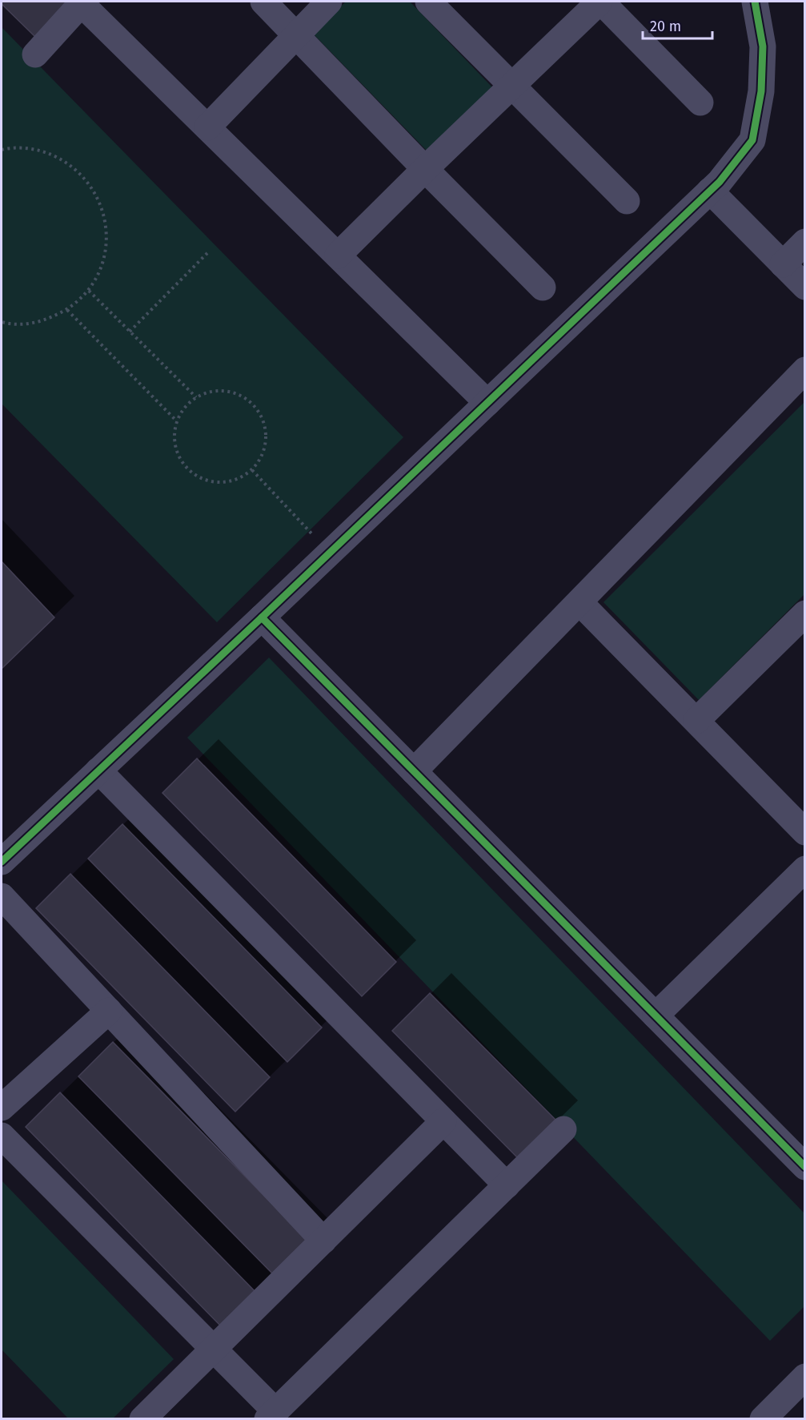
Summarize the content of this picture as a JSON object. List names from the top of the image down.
{
  "scale_bar": "20 m"
}
